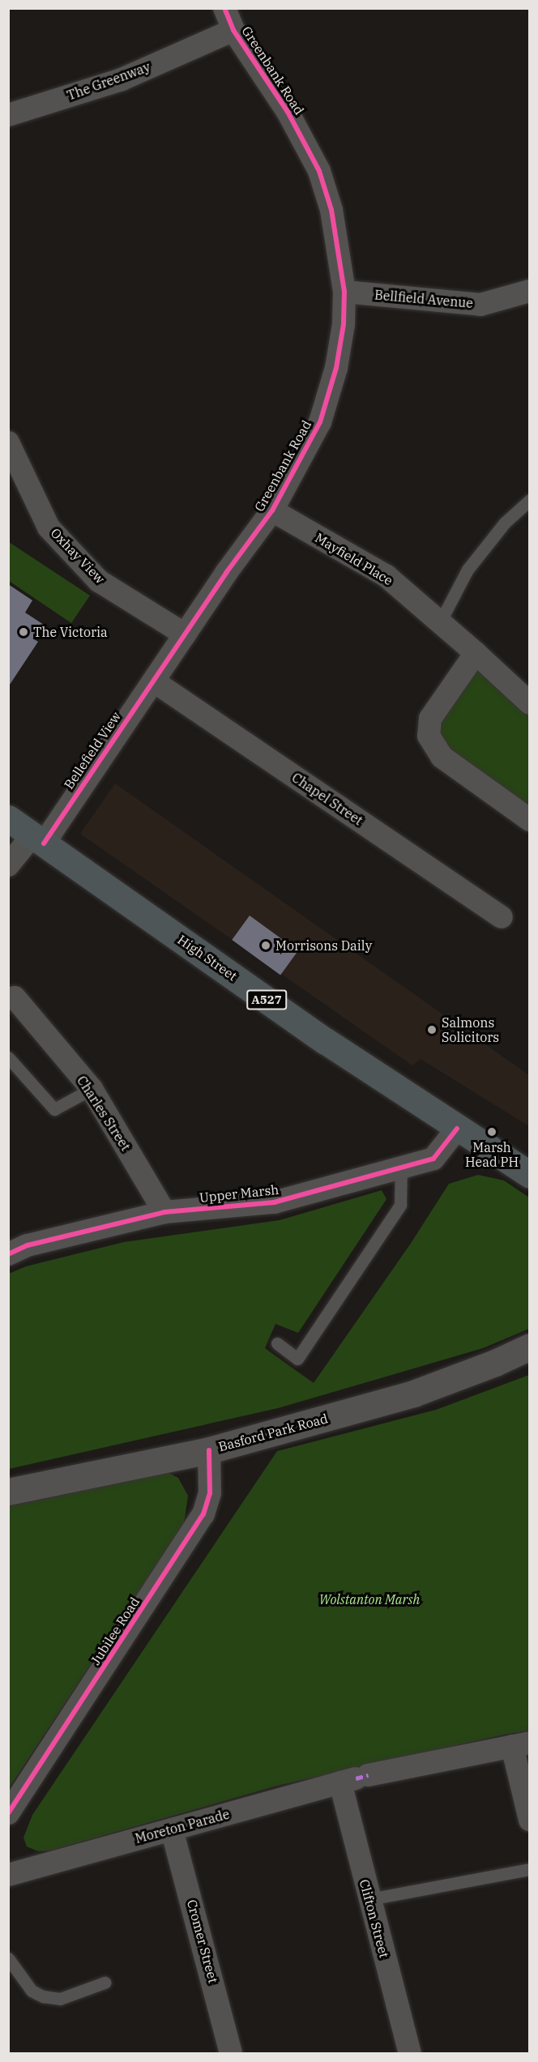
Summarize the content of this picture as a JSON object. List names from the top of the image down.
{
  "streets": {
    "highway": ["High Street", "A527"],
    "main road": ["Basford Park Road"],
    "street": [
      "Greenbank Road",
      "The Greenway",
      "Bellfield Avenue",
      "Oxhay View",
      "Mayfield Place",
      "Bellefield View",
      "Chapel Street",
      "Charles Street",
      "Upper Marsh",
      "Jubilee Road",
      "Moreton Parade",
      "Clifton Street",
      "Cromer Street"
    ]
  },
  "crossings": [
    ["Greenbank Road", "The Greenway"],
    ["Greenbank Road", "Bellfield Avenue"],
    ["Greenbank Road", "Oxhay View"],
    ["Greenbank Road", "Mayfield Place"],
    ["Greenbank Road", "Bellefield View"],
    ["Greenbank Road", "Chapel Street"],
    ["Bellefield View", "Chapel Street"],
    ["Bellefield View", "High Street"],
    ["High Street", "Upper Marsh"],
    ["Charles Street", "Upper Marsh"],
    ["Basford Park Road", "Jubilee Road"],
    ["Moreton Parade", "Clifton Street"],
    ["Moreton Parade", "Cromer Street"]
  ],
  "parks": ["Wolstanton Marsh"],
  "places": [
    "The Victoria",
    "Morrisons Daily",
    "Salmons Solicitors",
    "Marsh Head PH"
  ]
}
